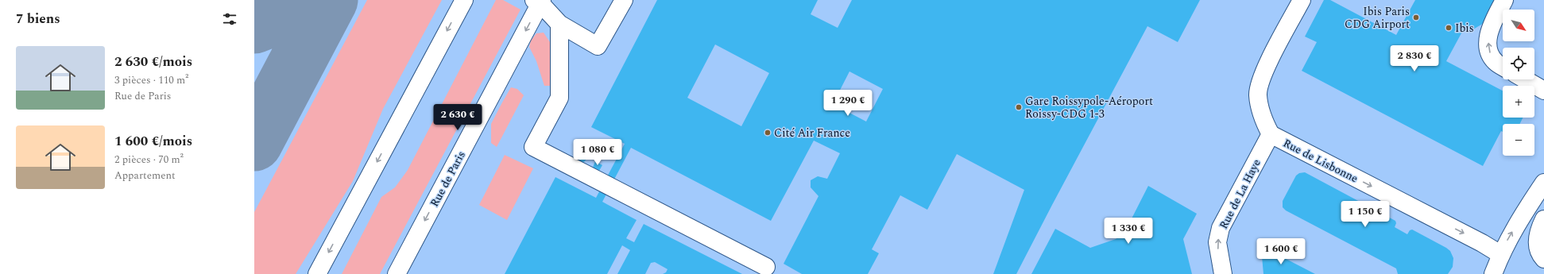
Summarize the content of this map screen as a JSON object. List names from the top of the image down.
{
  "streets": {
    "street": ["Rue de Lisbonne", "Rue de Paris", "Rue de La Haye"]
  },
  "crossings": [
    ["Rue de Lisbonne", "Rue de La Haye"]
  ],
  "one_way": ["Rue de Lisbonne", "Rue de La Haye"],
  "places": [
    "Ibis Paris CDG Airport",
    "Ibis",
    "Gare Roissypole-Aéroport Roissy-CDG 1-3",
    "Cité Air France"
  ],
  "north": "bottom right",
  "page": {
    "heading": "7 biens",
    "map_buttons": ["+", "−"],
    "list": [
      {
        "name": "2 630 €/mois",
        "note": "3 pièces · 110 m² · Rue de Paris"
      },
      {
        "name": "1 600 €/mois",
        "note": "2 pièces · 70 m² · Appartement"
      }
    ],
    "price": [
      "2 830 €",
      "1 290 €",
      "2 630 €",
      "1 080 €",
      "1 150 €",
      "1 330 €",
      "1 600 €"
    ]
  }
}
